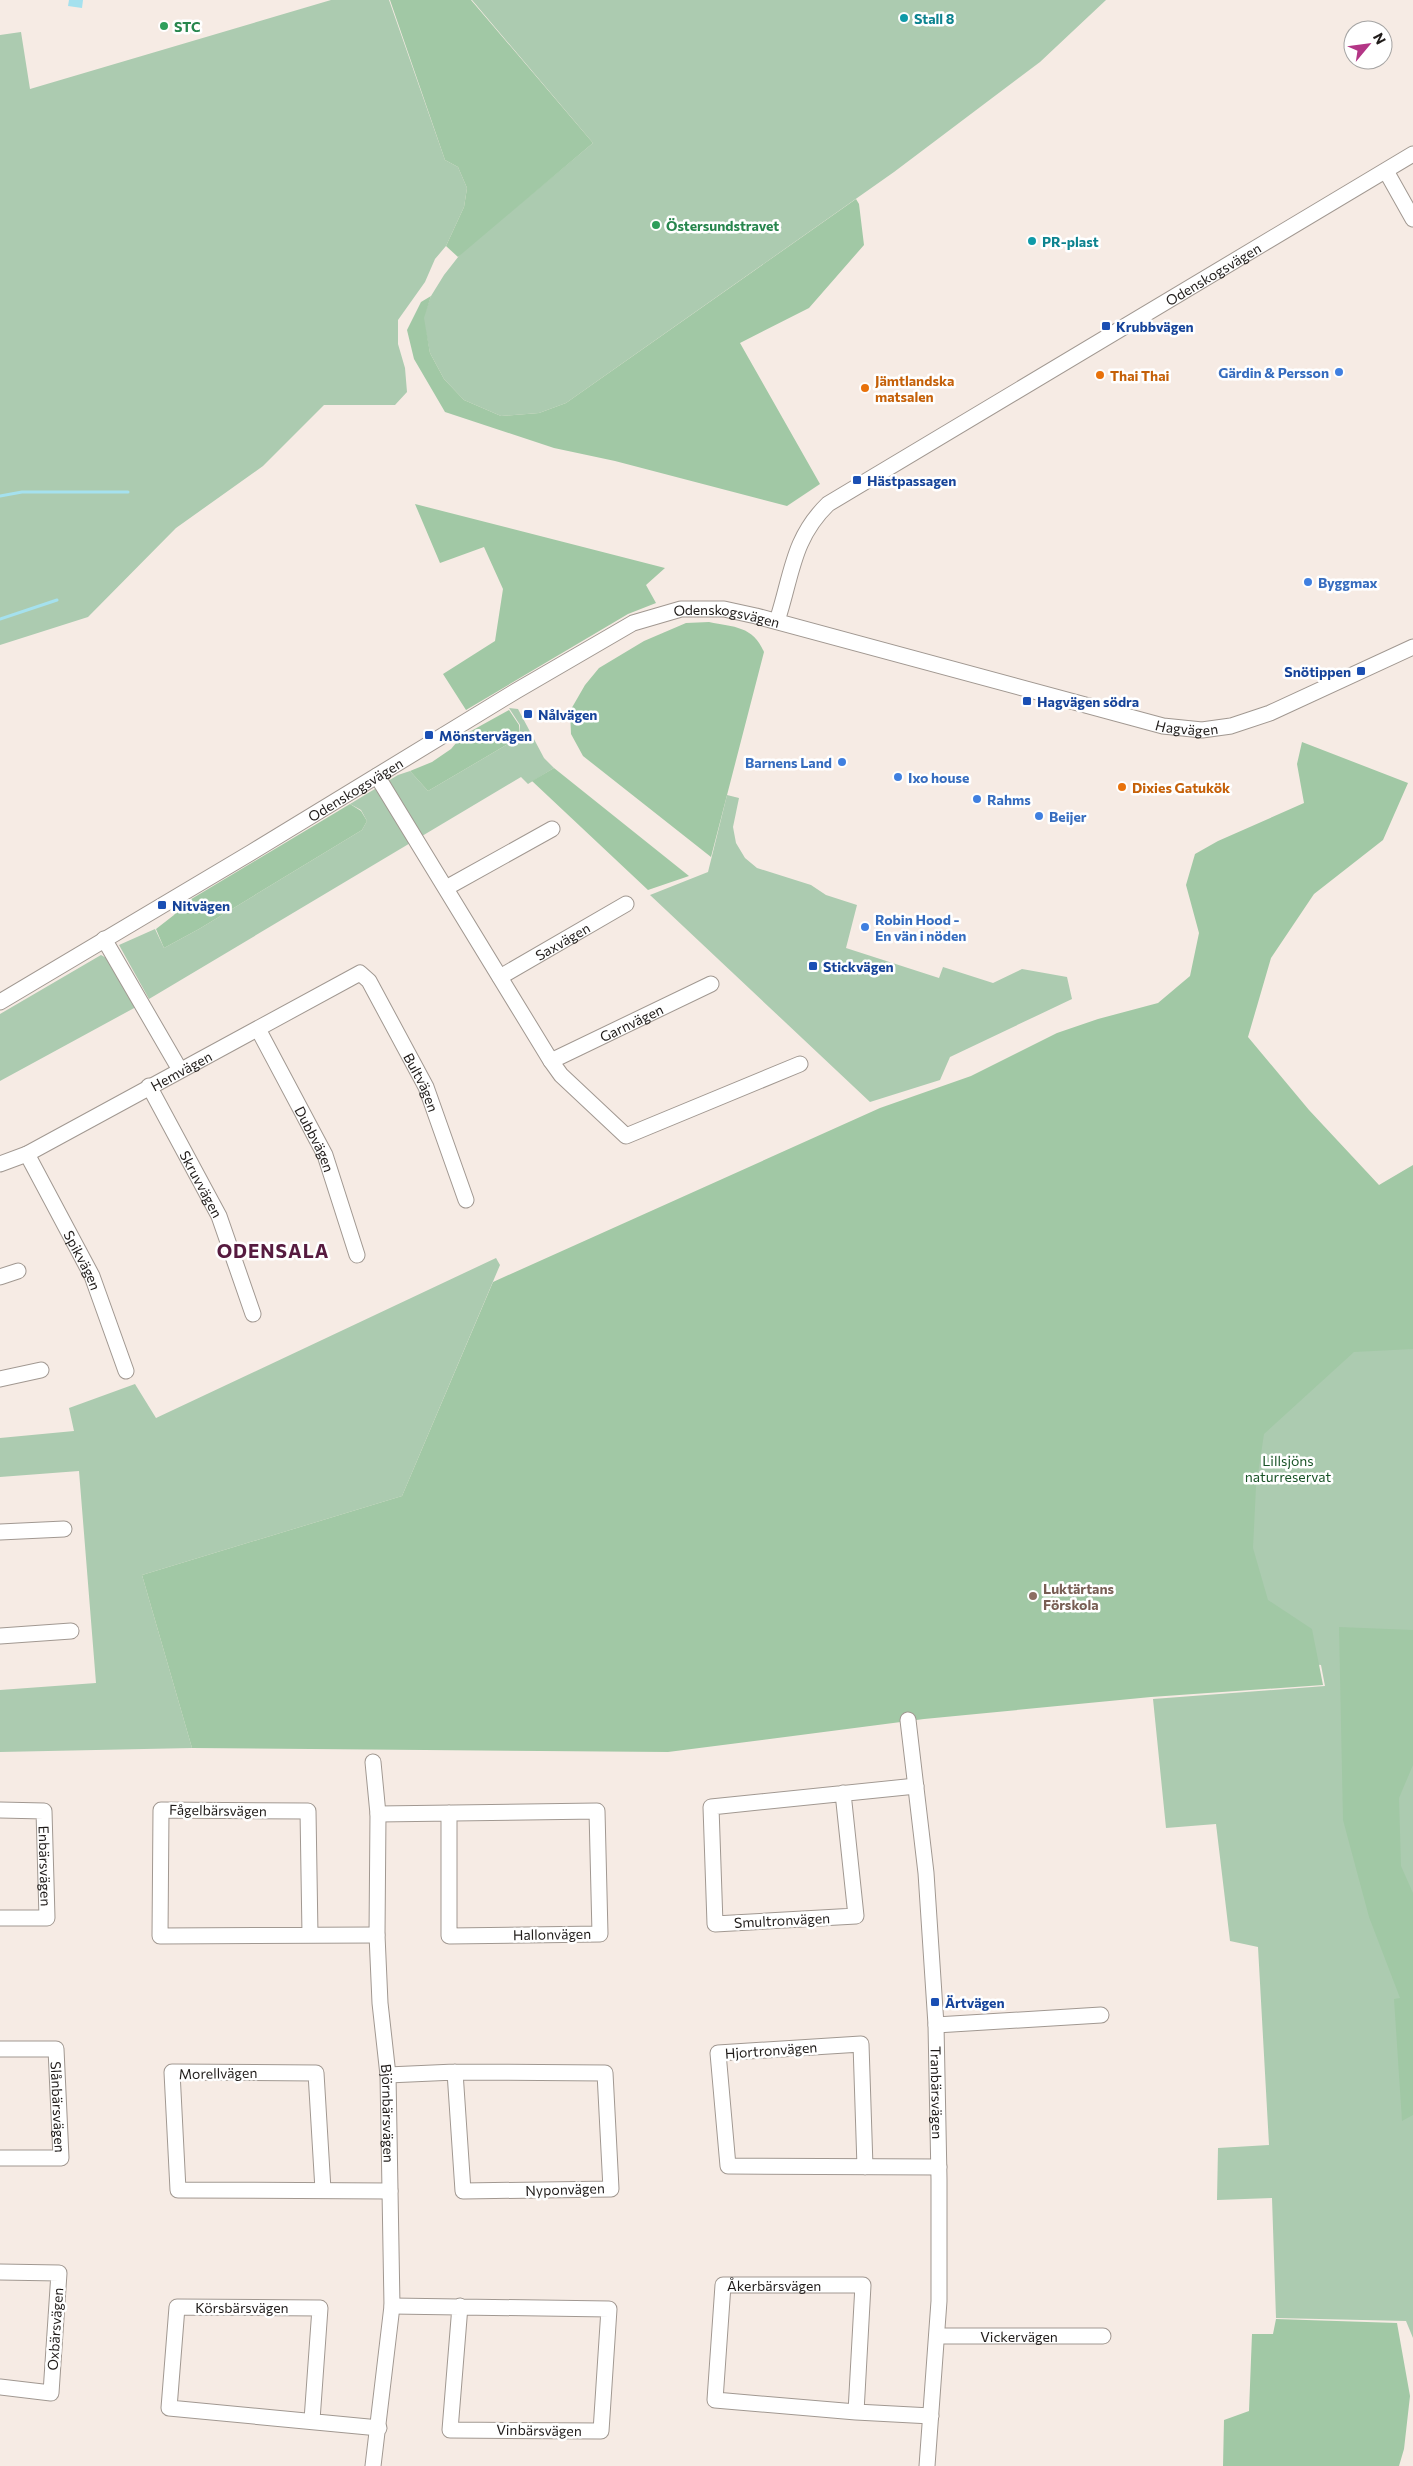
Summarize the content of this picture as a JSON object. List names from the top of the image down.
{
  "streets": {
    "street": [
      "Odenskogsvägen",
      "Hagvägen",
      "Saxvägen",
      "Garnvägen",
      "Hemvägen",
      "Bultvägen",
      "Dubbvägen",
      "Skruvvägen",
      "Spikvägen",
      "Fågelbärsvägen",
      "Enbärsvägen",
      "Smultronvägen",
      "Hallonvägen",
      "Hjortronvägen",
      "Morellvägen",
      "Tranbärsvägen",
      "Slånbärsvägen",
      "Björnbärsvägen",
      "Nyponvägen",
      "Åkerbärsvägen",
      "Körsbärsvägen",
      "Oxbärsvägen",
      "Vickervägen",
      "Vinbärsvägen"
    ]
  },
  "crossings": [
    ["Odenskogsvägen", "Hagvägen"],
    ["Hemvägen", "Bultvägen"],
    ["Hemvägen", "Dubbvägen"],
    ["Hemvägen", "Skruvvägen"],
    ["Hemvägen", "Spikvägen"],
    ["Fågelbärsvägen", "Björnbärsvägen"],
    ["Smultronvägen", "Tranbärsvägen"],
    ["Hallonvägen", "Björnbärsvägen"],
    ["Hjortronvägen", "Tranbärsvägen"],
    ["Morellvägen", "Björnbärsvägen"],
    ["Tranbärsvägen", "Åkerbärsvägen"],
    ["Tranbärsvägen", "Vickervägen"],
    ["Björnbärsvägen", "Nyponvägen"],
    ["Björnbärsvägen", "Körsbärsvägen"],
    ["Björnbärsvägen", "Vinbärsvägen"]
  ],
  "districts": ["ODENSALA"],
  "parks": ["Lillsjöns naturreservat"],
  "places": {
    "other": [
      "Stall 8",
      "STC",
      "Östersundstravet",
      "PR-plast",
      "Gärdin & Persson",
      "Thai Thai",
      "Jämtlandska matsalen",
      "Byggmax",
      "Barnens Land",
      "Ixo house",
      "Dixies Gatukök",
      "Rahms",
      "Beijer",
      "Robin Hood - En vän i nöden",
      "Luktärtans Förskola"
    ],
    "transit": [
      "Krubbvägen",
      "Hästpassagen",
      "Snötippen",
      "Hagvägen södra",
      "Nålvägen",
      "Mönstervägen",
      "Nitvägen",
      "Stickvägen",
      "Ärtvägen"
    ]
  },
  "north": "top right"
}
